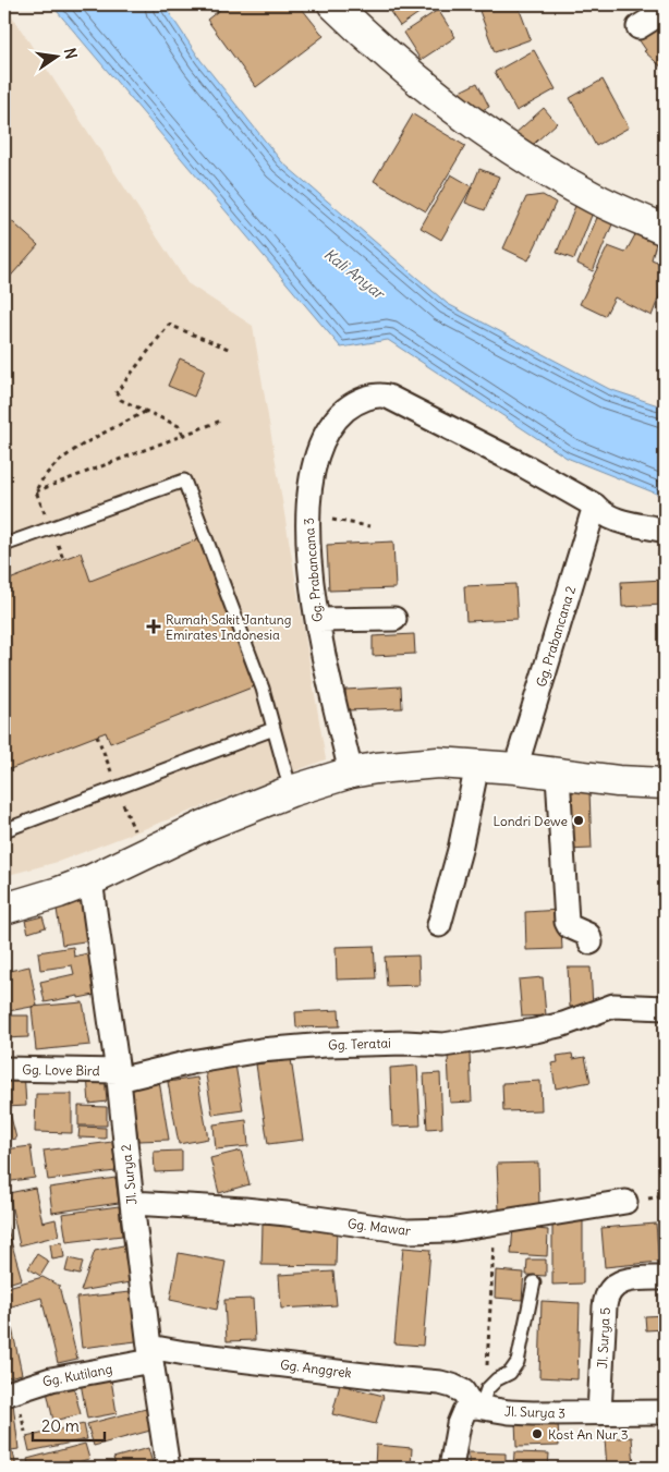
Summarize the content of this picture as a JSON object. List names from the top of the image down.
{
  "streets": {
    "street": [
      "Gg. Prabancana 3",
      "Gg. Prabancana 2",
      "Gg. Teratai",
      "Gg. Love Bird",
      "Jl. Surya 2",
      "Gg. Mawar",
      "Jl. Surya 5",
      "Gg. Anggrek",
      "Gg. Kutilang",
      "Jl. Surya 3"
    ]
  },
  "crossings": [
    ["Gg. Prabancana 3", "Gg. Prabancana 2"],
    ["Gg. Teratai", "Gg. Love Bird"],
    ["Gg. Teratai", "Jl. Surya 2"],
    ["Gg. Love Bird", "Jl. Surya 2"],
    ["Jl. Surya 2", "Gg. Mawar"],
    ["Jl. Surya 2", "Gg. Anggrek"],
    ["Jl. Surya 2", "Gg. Kutilang"],
    ["Jl. Surya 5", "Jl. Surya 3"],
    ["Gg. Anggrek", "Gg. Kutilang"],
    ["Gg. Anggrek", "Jl. Surya 3"]
  ],
  "water": ["Kali Anyar"],
  "places": {
    "health": ["Rumah Sakit Jantung Emirates Indonesia"],
    "other": ["Londri Dewe", "Kost An Nur 3"]
  },
  "scale_bar": "20 m",
  "north": "right"
}
